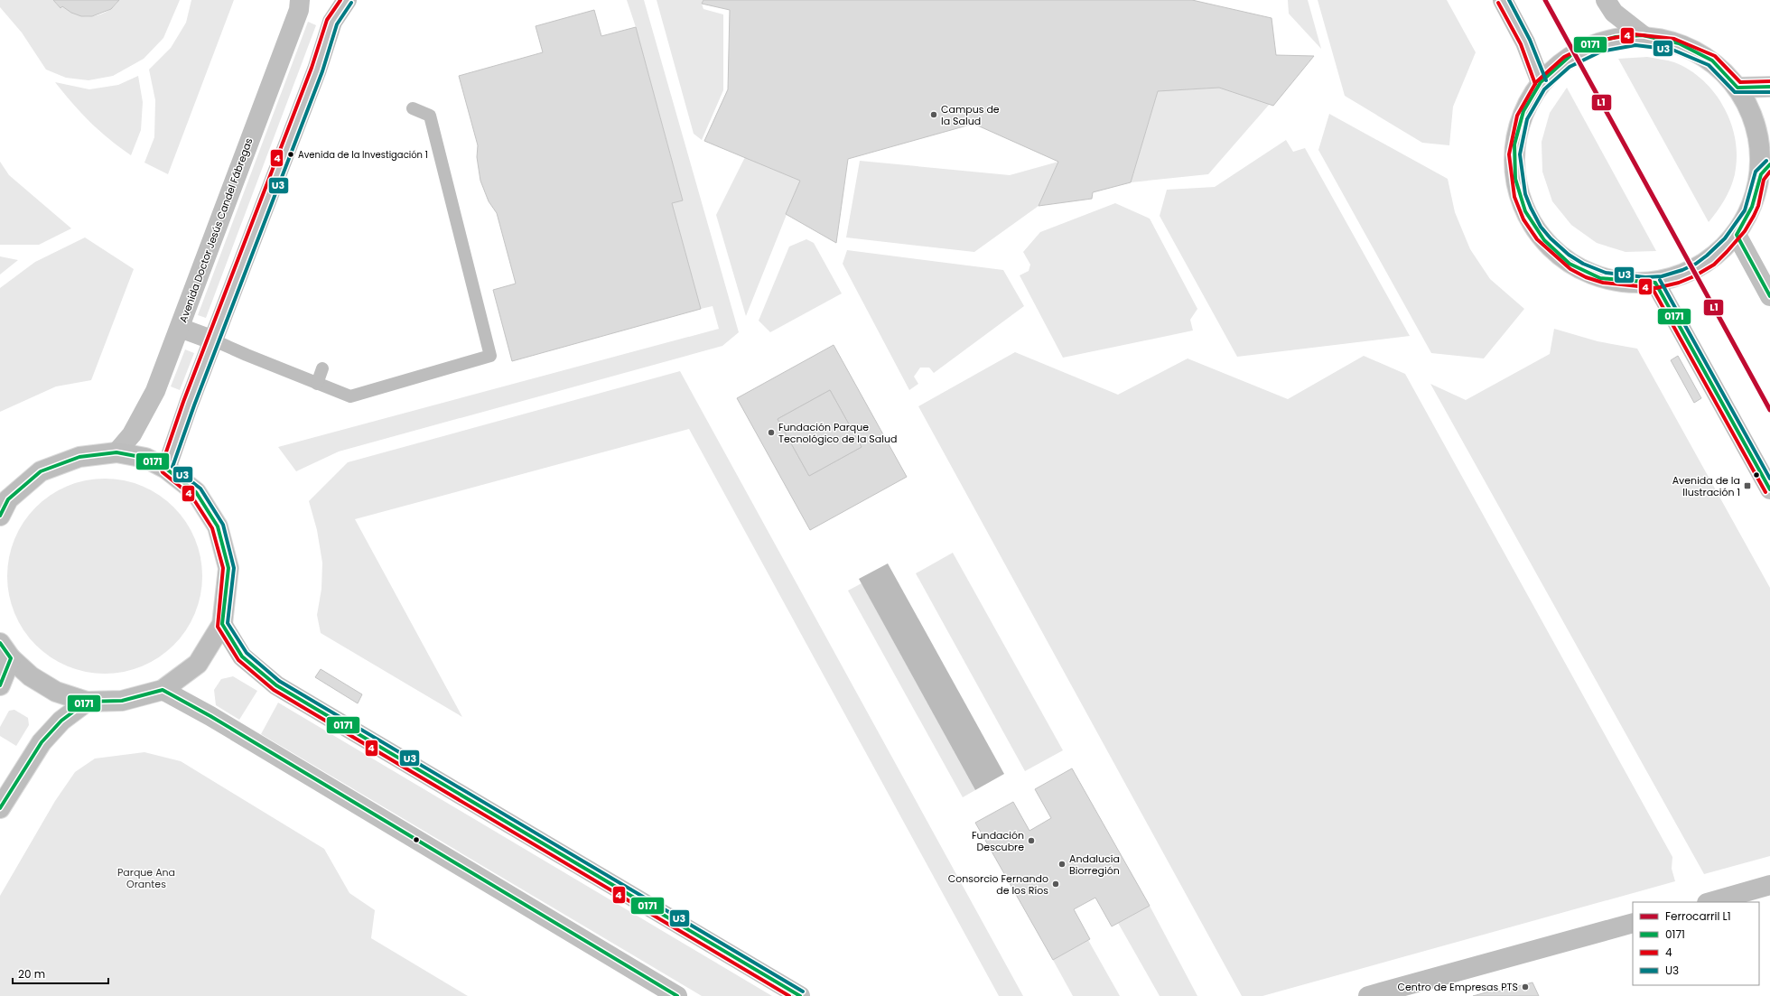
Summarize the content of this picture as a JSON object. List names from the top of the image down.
{
  "streets": {
    "main road": ["Avenida Doctor Jesús Candel Fábregas"]
  },
  "parks": ["Parque Ana Orantes"],
  "places": {
    "other": [
      "Campus de la Salud",
      "Avenida de la Investigación 1",
      "Fundación Parque Tecnológico de la Salud",
      "Fundación Descubre",
      "Andalucía Biorregión",
      "Consorcio Fernando de los Ríos",
      "Centro de Empresas PTS"
    ],
    "transit": ["Avenida de la Ilustración 1"]
  },
  "lines": [
    "rail line L1",
    "transit line 4",
    "transit line U3",
    "transit line 0171"
  ],
  "legend": [
    "Ferrocarril L1",
    "0171",
    "4",
    "U3"
  ],
  "scale_bar": "20 m"
}
